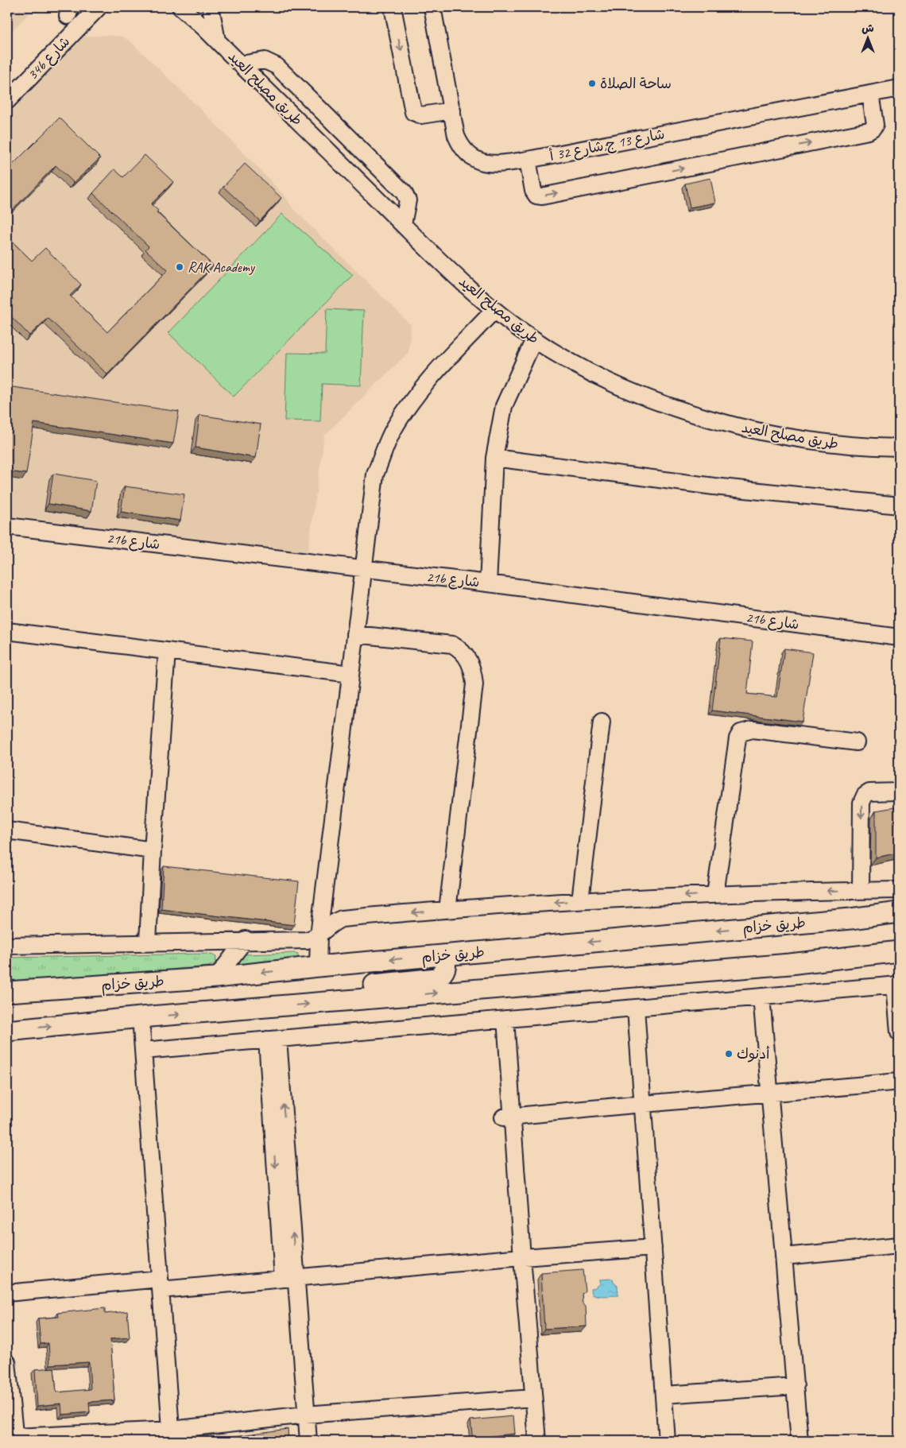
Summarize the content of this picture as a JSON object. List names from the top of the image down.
{
  "streets": {
    "main road": ["طريق خزام"],
    "street": [
      "34b شارع",
      "طريق مصلح العيد",
      "شارع 13 ج;شارع 32 أ",
      "21b شارع"
    ]
  },
  "places": ["ساحة الصلاة", "RAK Academy", "أدنوك"],
  "north": "top"
}
